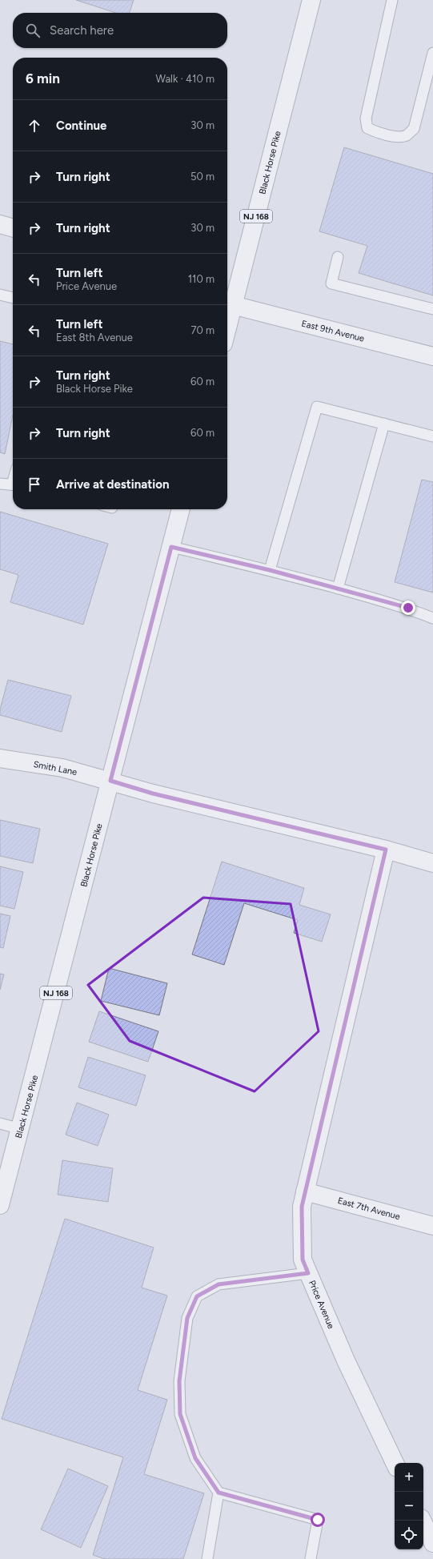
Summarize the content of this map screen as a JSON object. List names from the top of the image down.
{
  "streets": {
    "street": [
      "Black Horse Pike",
      "NJ 168",
      "East 9th Avenue",
      "Smith Lane",
      "East 7th Avenue",
      "Price Avenue"
    ]
  },
  "crossings": [
    ["Black Horse Pike", "East 9th Avenue"],
    ["Black Horse Pike", "Smith Lane"],
    ["Smith Lane", "Price Avenue"],
    ["East 7th Avenue", "Price Avenue"]
  ],
  "page": {
    "search": "Search here",
    "heading": ["6 min", "Walk · 410 m"],
    "list": [
      ["Continue", "30 m"],
      ["Turn right", "50 m"],
      ["Turn right", "30 m"],
      ["Turn left", "Price Avenue", "110 m"],
      ["Turn left", "East 8th Avenue", "70 m"],
      ["Turn right", "Black Horse Pike", "60 m"],
      ["Turn right", "60 m"],
      "Arrive at destination"
    ],
    "map_buttons": ["+", "−"]
  }
}
